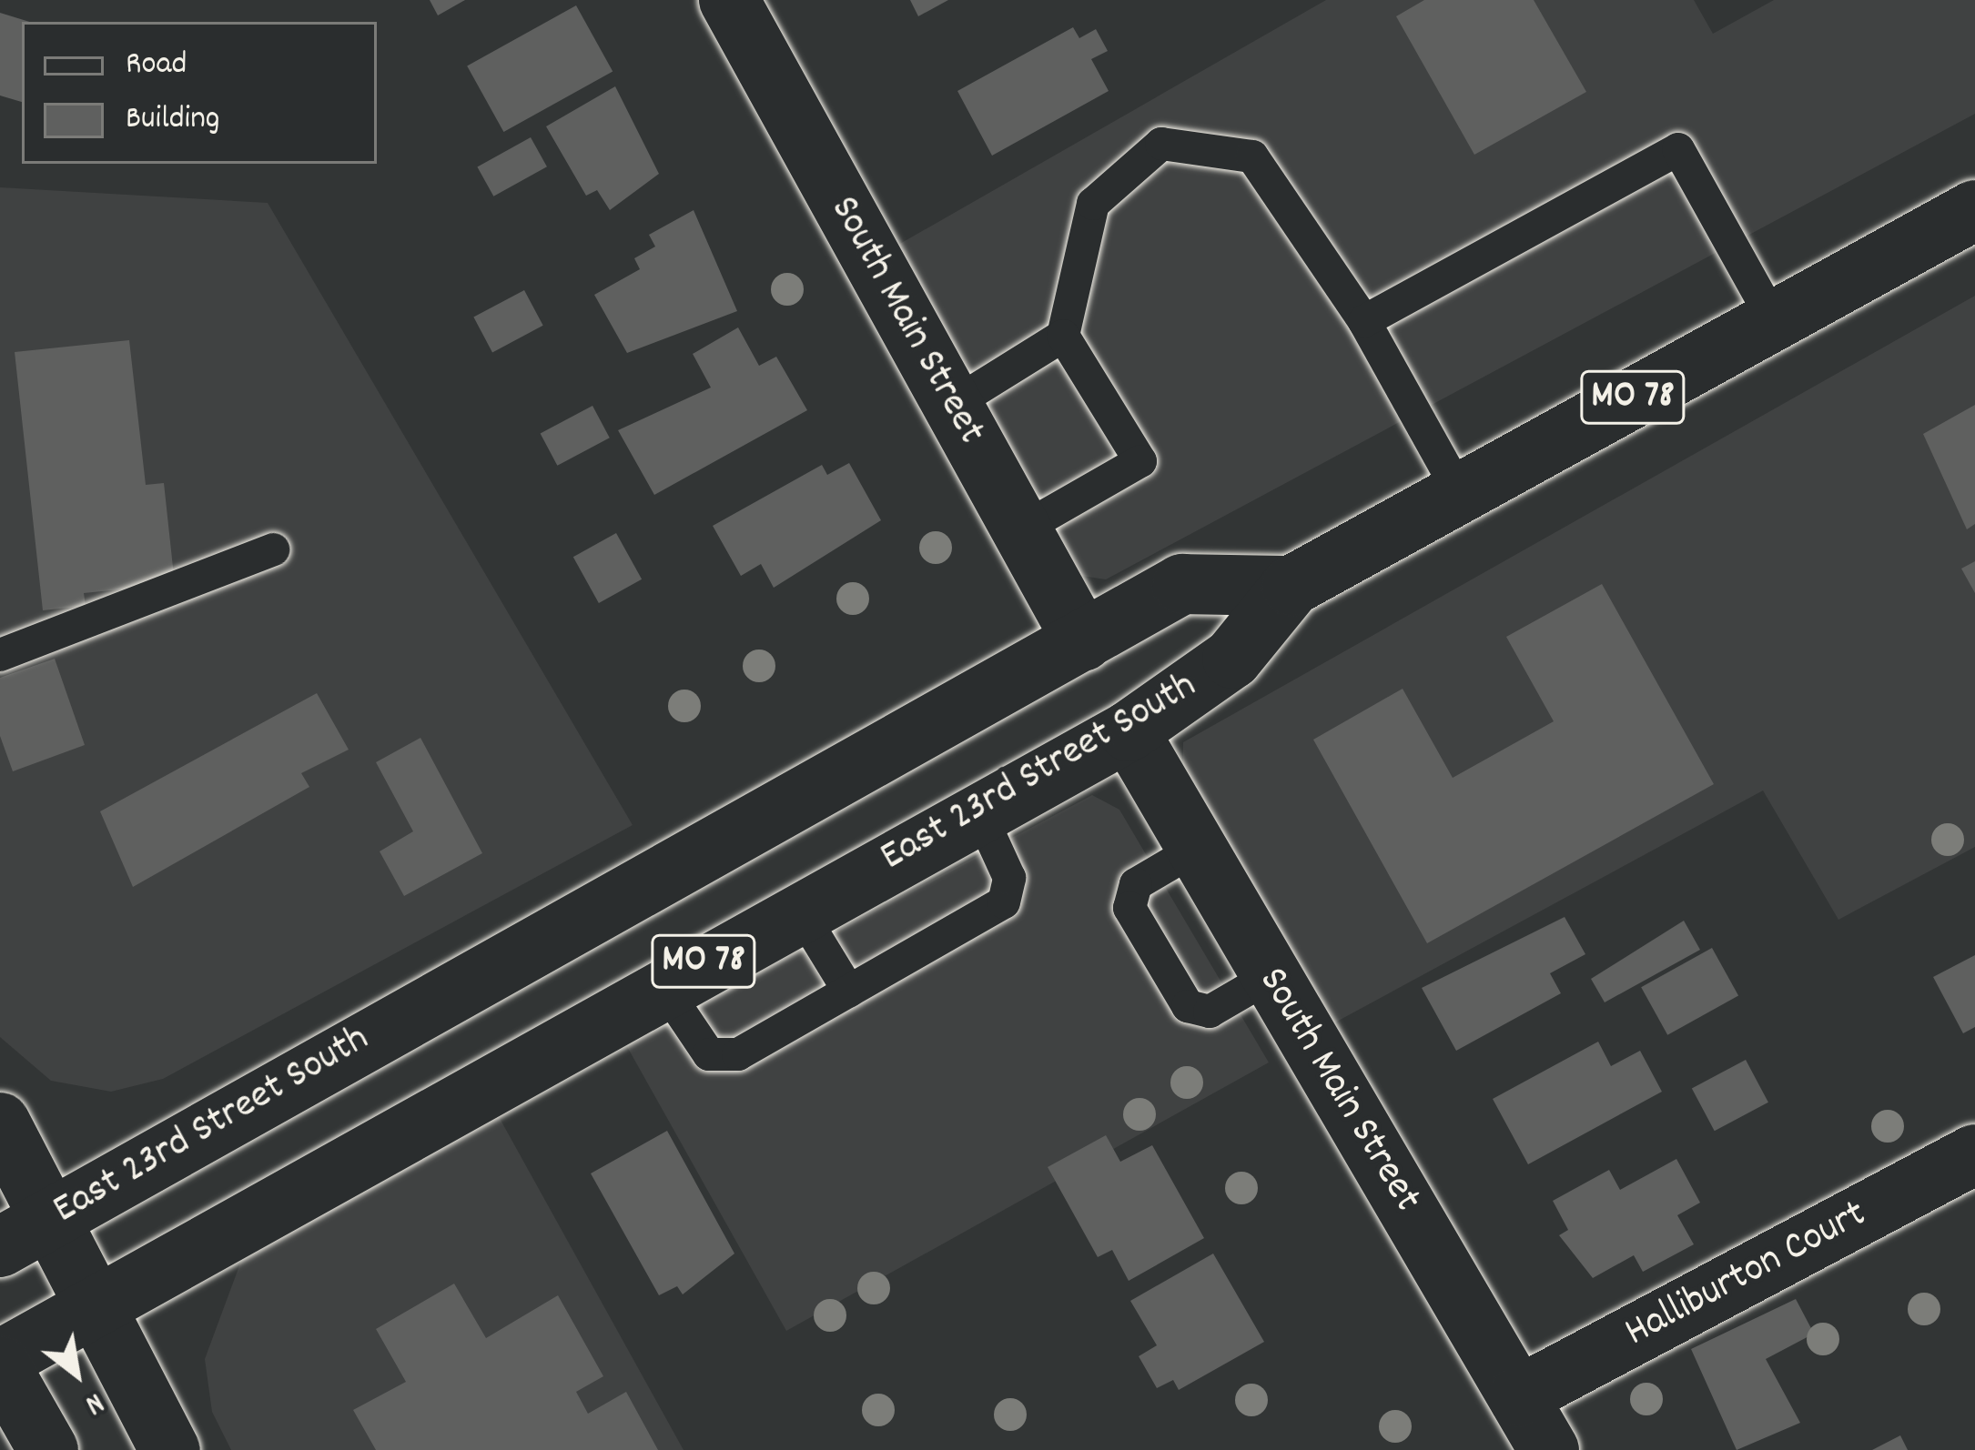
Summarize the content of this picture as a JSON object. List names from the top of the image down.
{
  "streets": {
    "main road": [
      "South Main Street",
      "MO 78",
      "East 23rd Street South",
      "Halliburton Court"
    ]
  },
  "crossings": [
    ["South Main Street", "East 23rd Street South"],
    ["South Main Street", "Halliburton Court"],
    ["MO 78", "East 23rd Street South"]
  ],
  "legend": ["Road", "Building"],
  "north": "bottom right"
}
